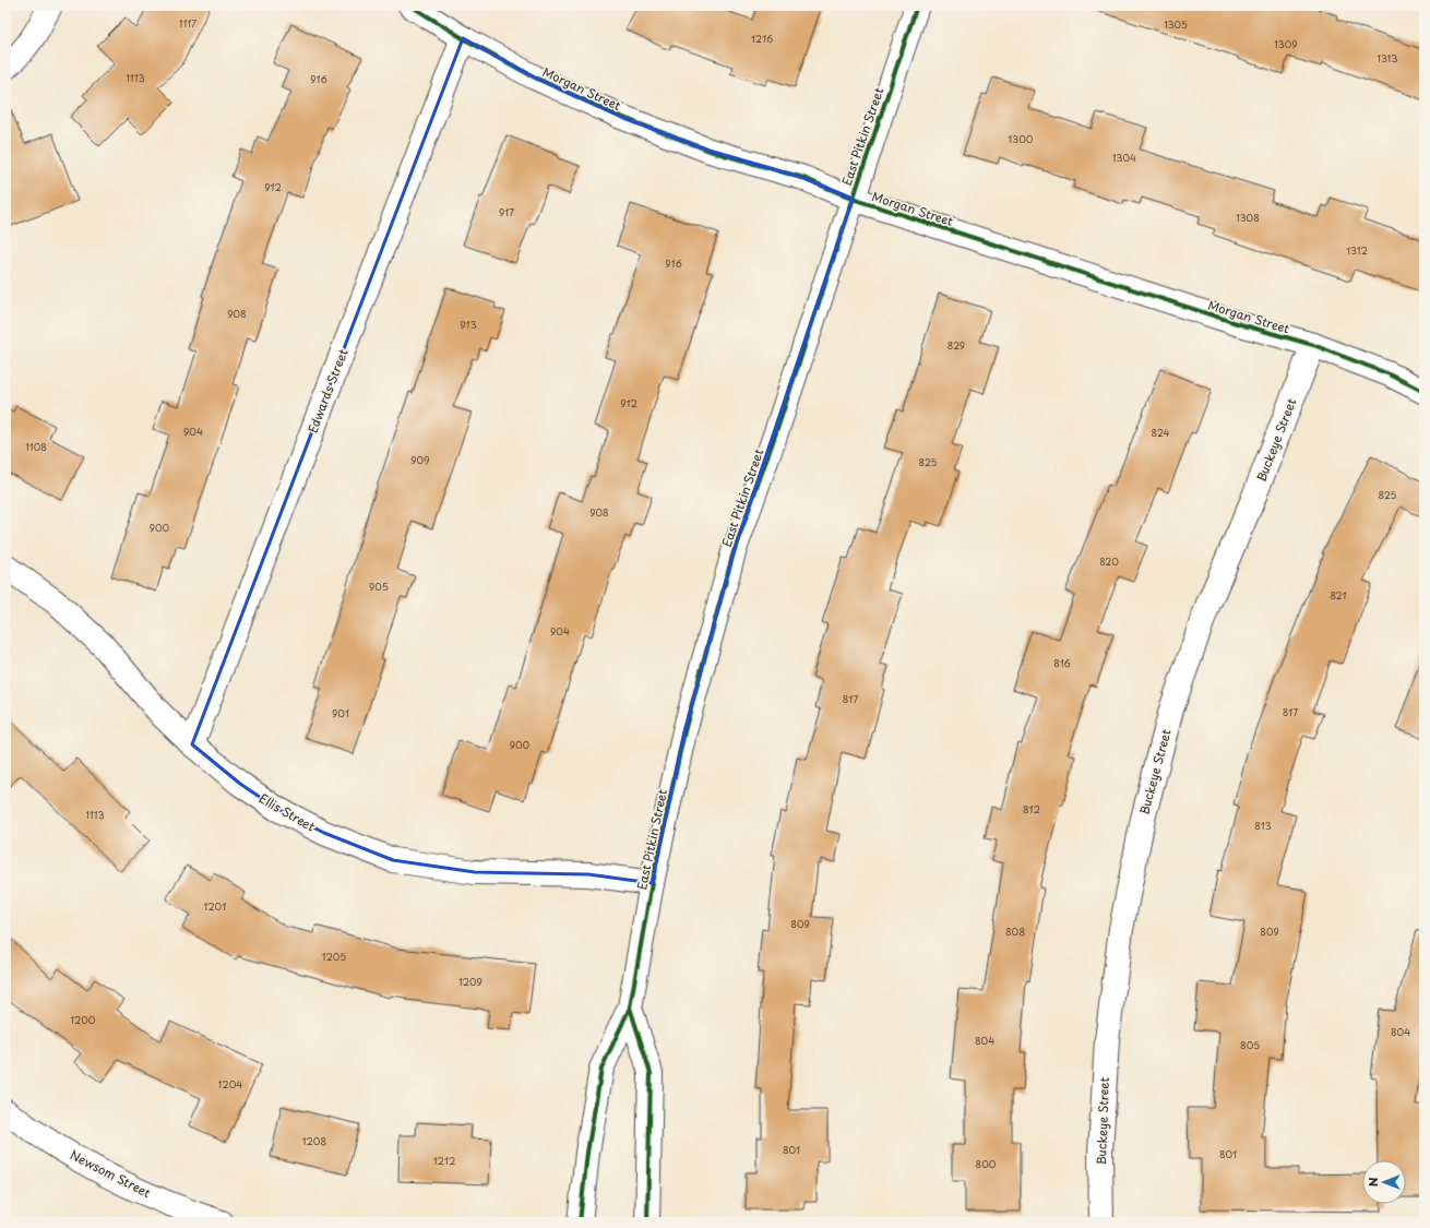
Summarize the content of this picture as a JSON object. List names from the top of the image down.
{
  "streets": {
    "street": [
      "Morgan Street",
      "East Pitkin Street",
      "Edwards Street",
      "Buckeye Street",
      "Ellis Street",
      "Newsom Street"
    ]
  },
  "crossings": [
    ["Morgan Street", "East Pitkin Street"],
    ["Morgan Street", "Edwards Street"],
    ["Morgan Street", "Buckeye Street"],
    ["East Pitkin Street", "Ellis Street"],
    ["Edwards Street", "Ellis Street"]
  ],
  "house_numbers": [
    "1117",
    "1305",
    "1216",
    "1309",
    "1313",
    "1113",
    "916",
    "1300",
    "1304",
    "912",
    "917",
    "1308",
    "1312",
    "916",
    "908",
    "913",
    "829",
    "912",
    "904",
    "824",
    "1108",
    "909",
    "825",
    "825",
    "908",
    "900",
    "820",
    "905",
    "821",
    "904",
    "816",
    "817",
    "817",
    "901",
    "900",
    "812",
    "1113",
    "813",
    "1201",
    "809",
    "808",
    "809",
    "1205",
    "1209",
    "1200",
    "804",
    "804",
    "805",
    "1204",
    "1208",
    "801",
    "801",
    "1212",
    "800"
  ],
  "north": "left"
}
